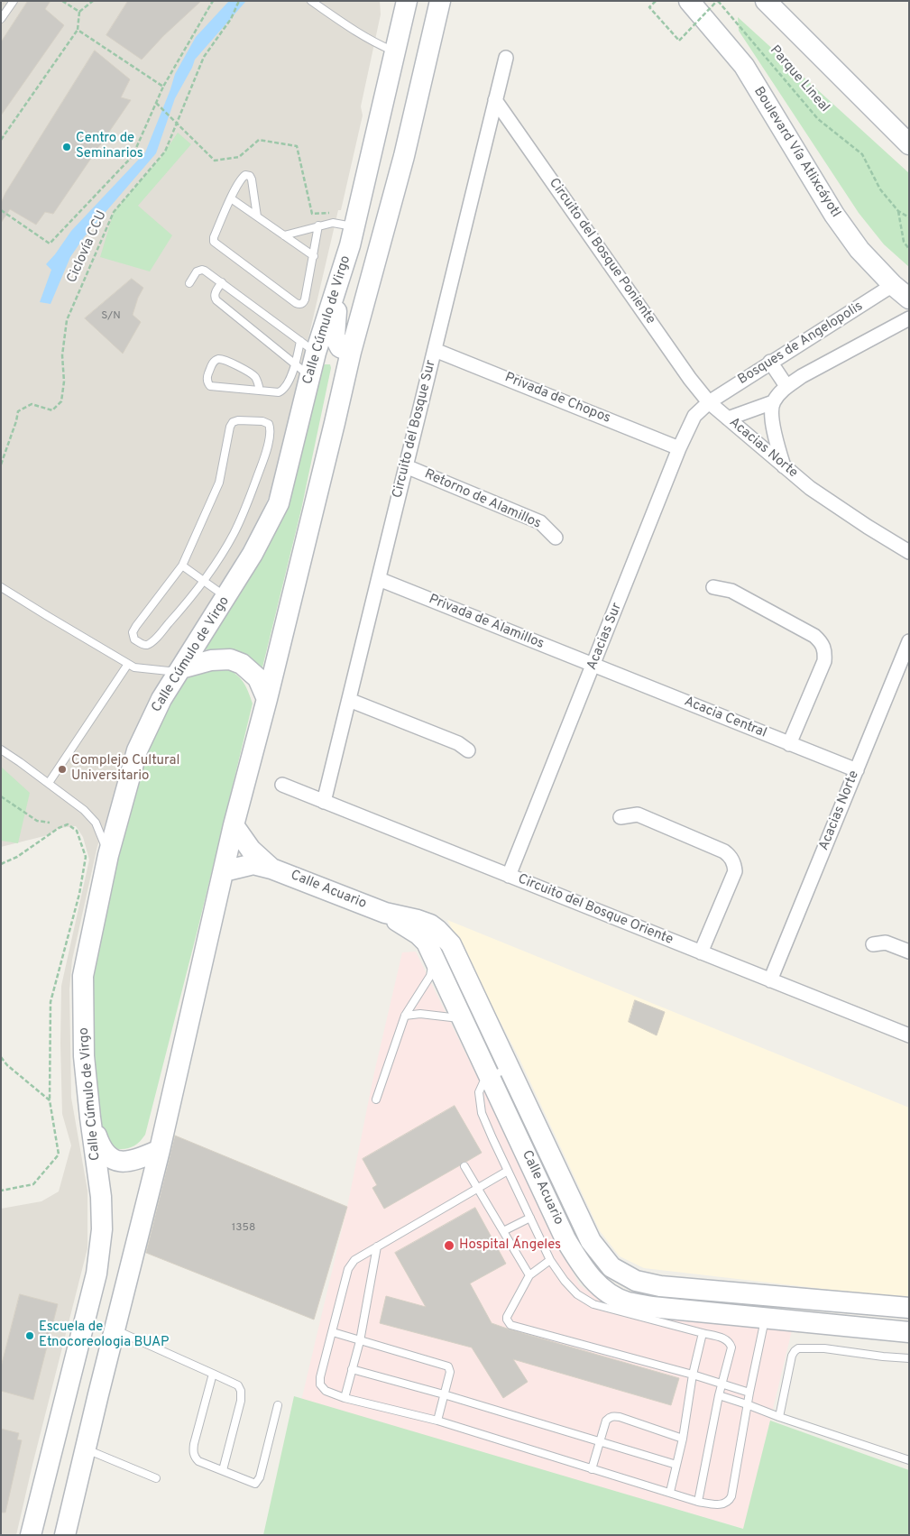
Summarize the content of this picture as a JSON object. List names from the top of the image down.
{
  "streets": {
    "main road": ["Boulevard Vía Atlixcáyotl", "Calle Cúmulo de Virgo", "Calle Acuario"],
    "street": [
      "Circuito del Bosque Poniente",
      "Bosques de Angelopolis",
      "Privada de Chopos",
      "Circuito del Bosque Sur",
      "Acacias Norte",
      "Retorno de Alamillos",
      "Privada de Alamillos",
      "Acacias Sur",
      "Acacia Central",
      "Circuito del Bosque Oriente"
    ],
    "path": ["Parque Lineal", "Ciclovía CCU"]
  },
  "crossings": [
    ["Boulevard Vía Atlixcáyotl", "Bosques de Angelopolis"],
    ["Circuito del Bosque Poniente", "Bosques de Angelopolis"],
    ["Circuito del Bosque Poniente", "Circuito del Bosque Sur"],
    ["Circuito del Bosque Poniente", "Acacias Norte"],
    ["Circuito del Bosque Poniente", "Acacias Sur"],
    ["Bosques de Angelopolis", "Acacias Norte"],
    ["Bosques de Angelopolis", "Acacias Sur"],
    ["Privada de Chopos", "Circuito del Bosque Sur"],
    ["Privada de Chopos", "Acacias Sur"],
    ["Circuito del Bosque Sur", "Retorno de Alamillos"],
    ["Circuito del Bosque Sur", "Privada de Alamillos"],
    ["Circuito del Bosque Sur", "Circuito del Bosque Oriente"],
    ["Acacias Norte", "Acacias Sur"],
    ["Acacias Norte", "Acacia Central"],
    ["Acacias Norte", "Circuito del Bosque Oriente"],
    ["Privada de Alamillos", "Acacias Sur"],
    ["Privada de Alamillos", "Acacia Central"],
    ["Acacias Sur", "Acacia Central"],
    ["Acacias Sur", "Circuito del Bosque Oriente"]
  ],
  "places": [
    "Centro de Seminarios",
    "Complejo Cultural Universitario",
    "Hospital Ángeles",
    "Escuela de Etnocoreologia BUAP"
  ],
  "house_numbers": ["S/N", "1358"]
}
